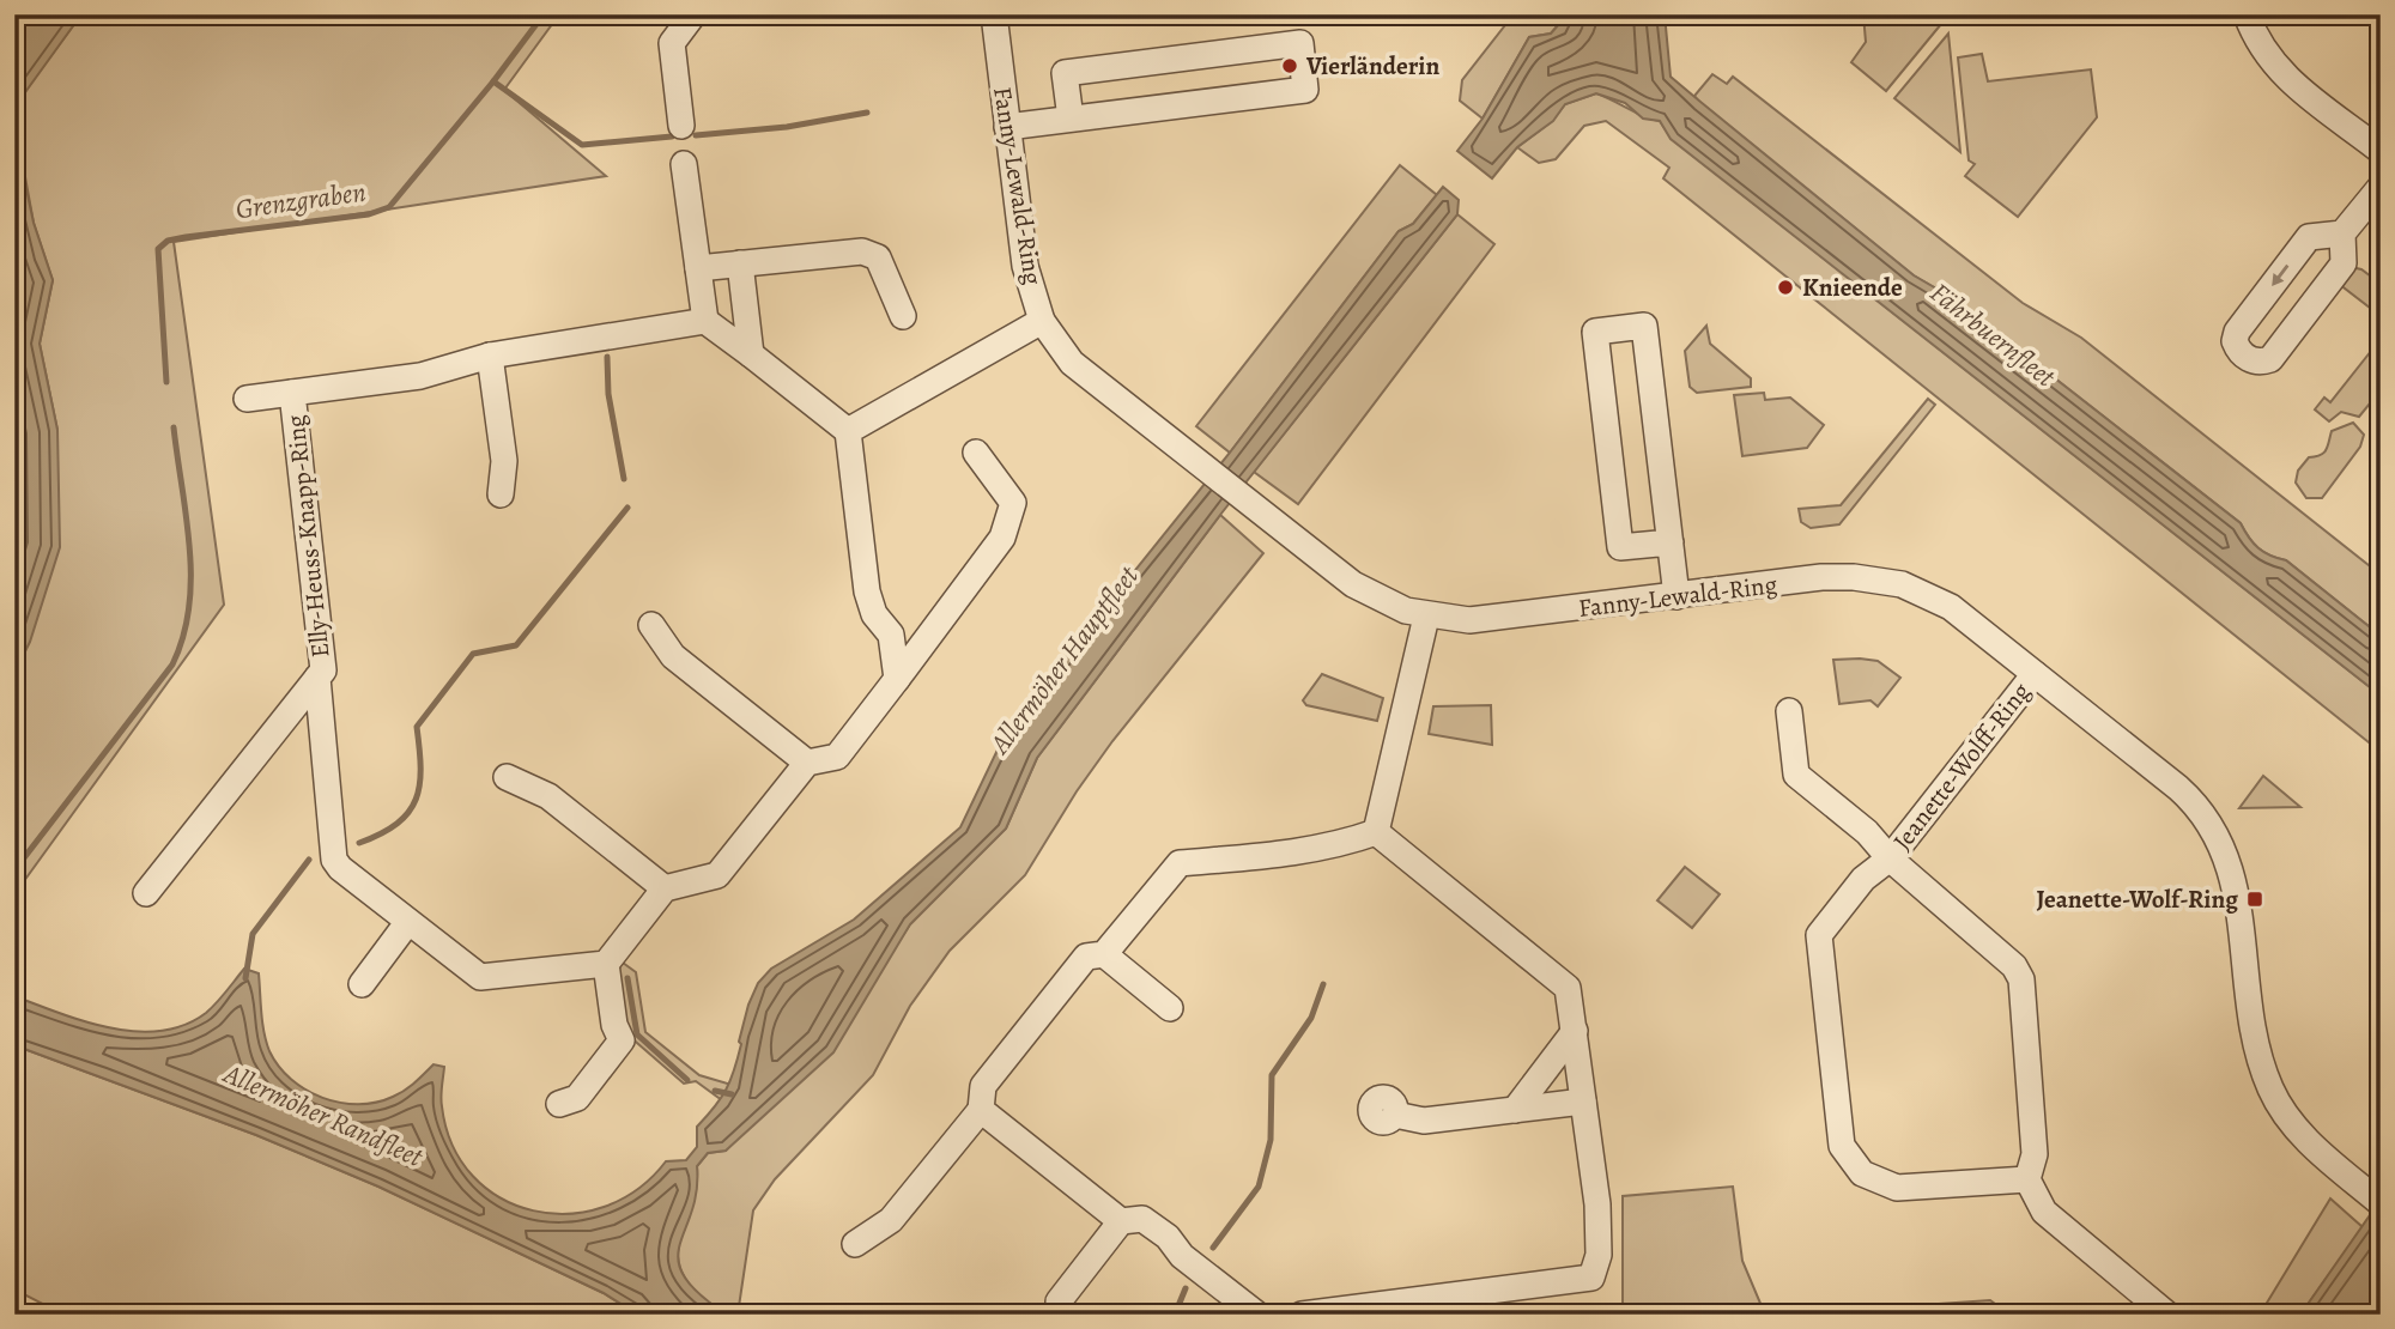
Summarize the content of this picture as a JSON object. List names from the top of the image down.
{
  "streets": {
    "street": ["Fanny-Lewald-Ring", "Elly-Heuss-Knapp-Ring", "Jeanette-Wolff-Ring"]
  },
  "crossings": [
    ["Fanny-Lewald-Ring", "Jeanette-Wolff-Ring"]
  ],
  "water": [
    "Grenzgraben",
    "Fährbuernfleet",
    "Allermöher Hauptfleet",
    "Allermöher Randfleet"
  ],
  "places": {
    "other": ["Vierländerin", "Knieende"],
    "transit": ["Jeanette-Wolf-Ring"]
  }
}
